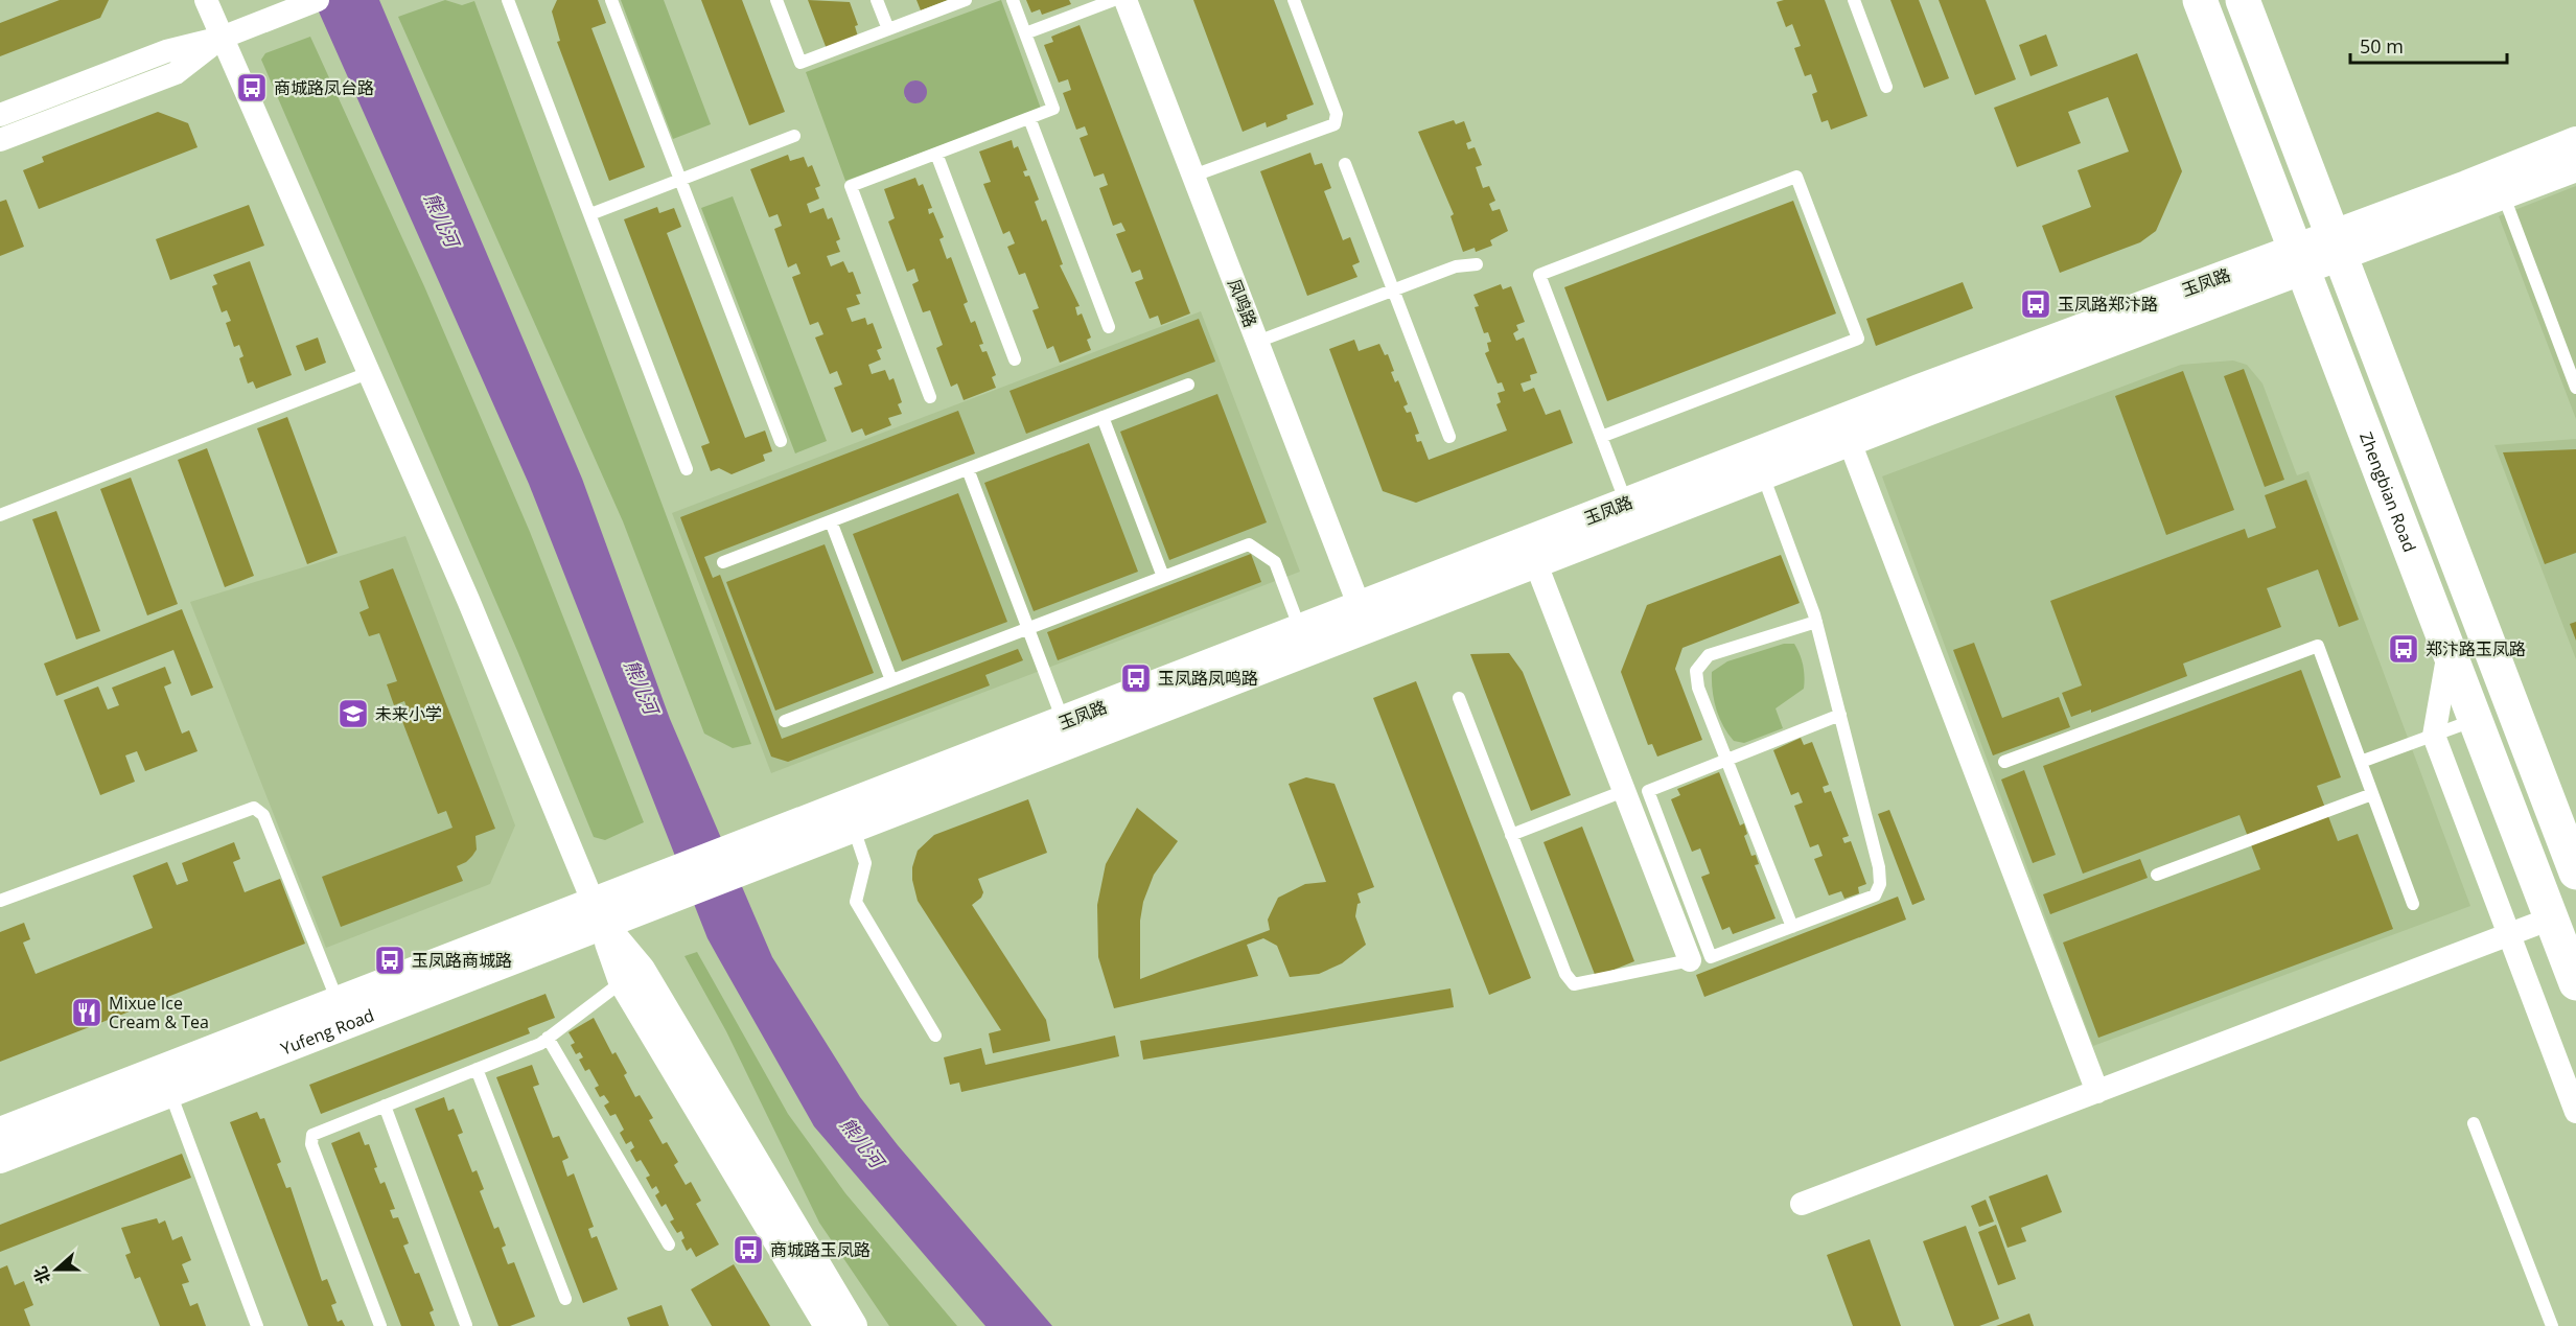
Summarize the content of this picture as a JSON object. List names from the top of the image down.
{
  "streets": {
    "main road": ["Zhengbian Road"],
    "street": ["玉凤路", "凤鸣路", "Yufeng Road"]
  },
  "crossings": [
    ["玉凤路", "凤鸣路"],
    ["玉凤路", "Zhengbian Road"],
    ["玉凤路", "Yufeng Road"]
  ],
  "water": ["熊儿河"],
  "places": {
    "bus stop": [
      "商城路凤台路",
      "玉凤路郑汴路",
      "郑汴路玉凤路",
      "玉凤路凤鸣路",
      "玉凤路商城路",
      "商城路玉凤路"
    ],
    "school or university": ["未来小学"],
    "restaurant": ["Mixue Ice Cream & Tea"]
  },
  "scale_bar": "50 m",
  "north": "left"
}
